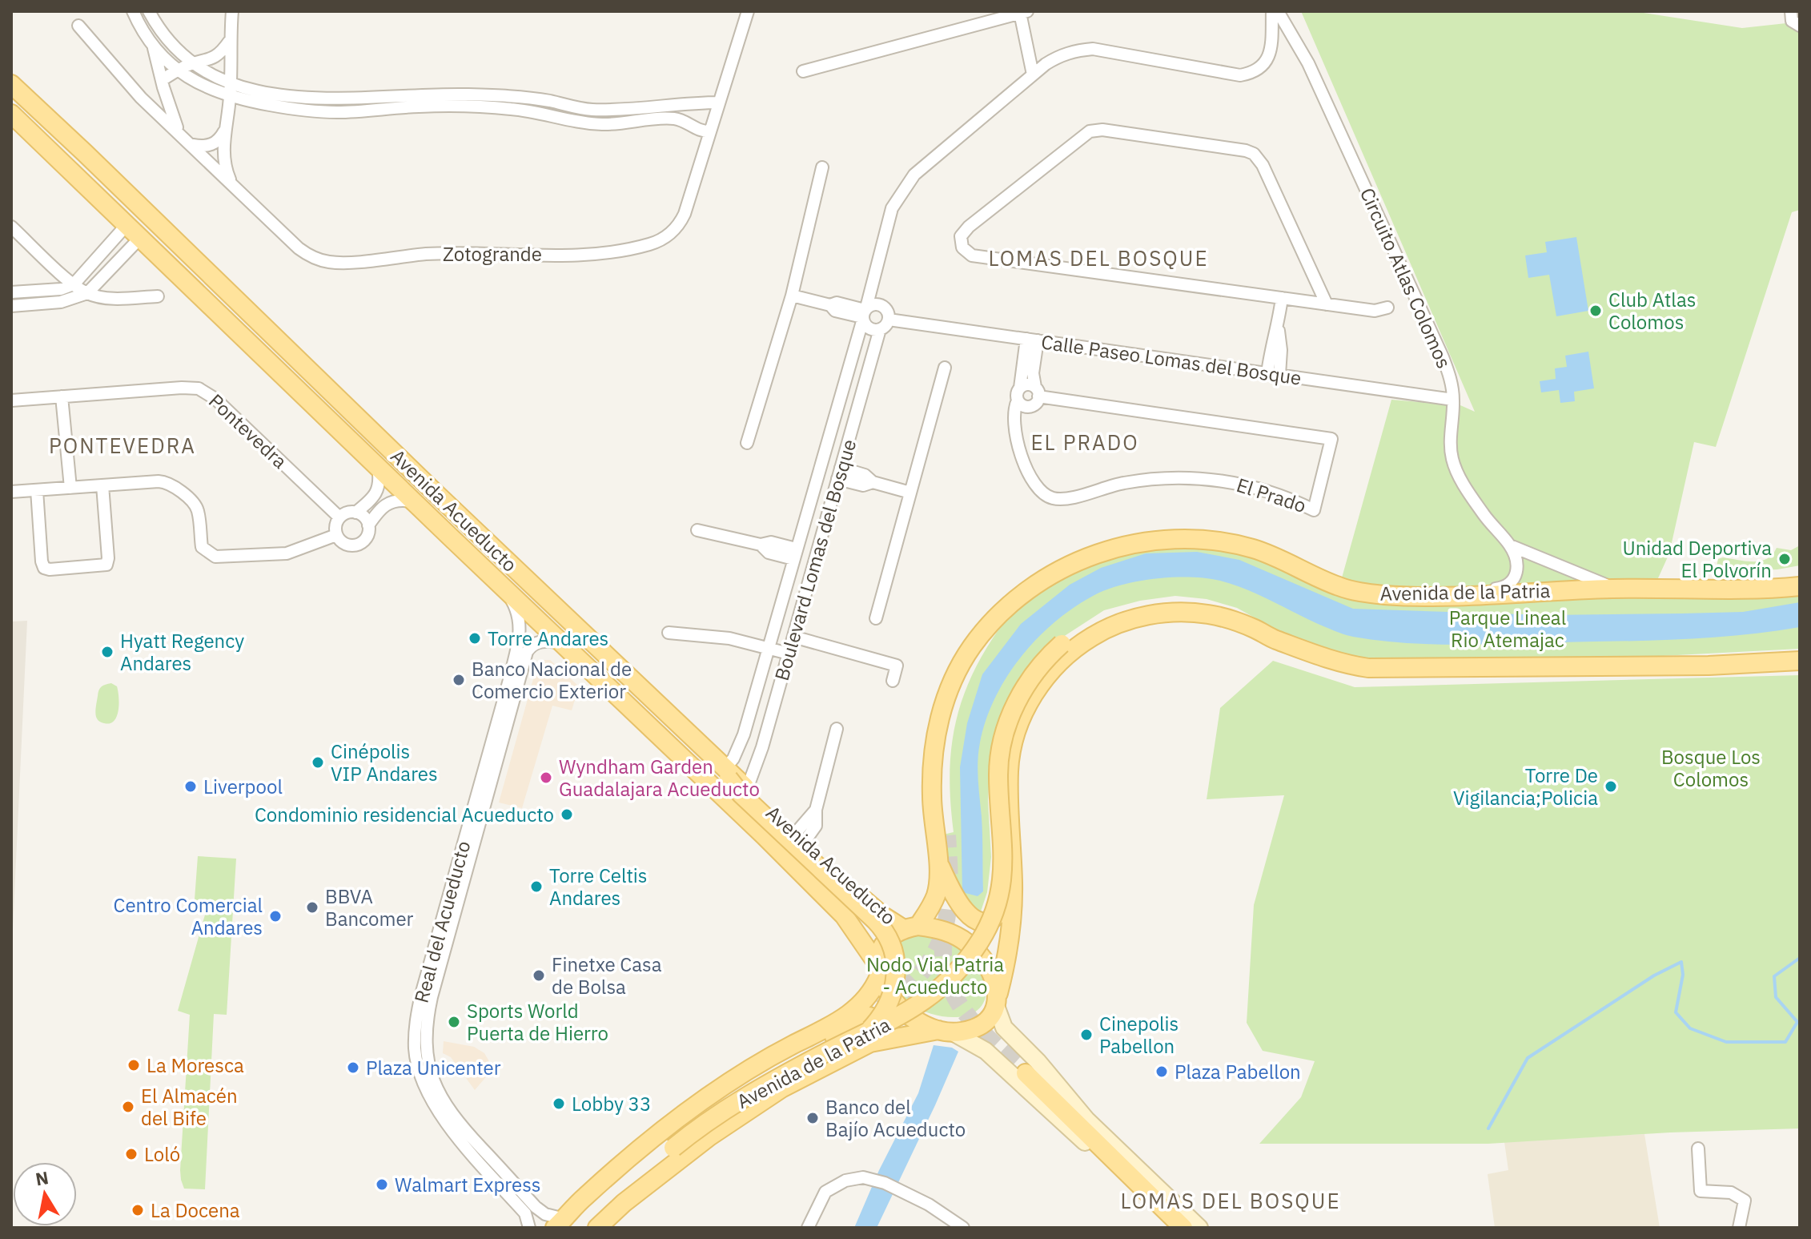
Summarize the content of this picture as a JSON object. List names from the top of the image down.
{
  "streets": {
    "main road": ["Avenida Acueducto", "Avenida de la Patria"],
    "street": [
      "Zotogrande",
      "Circuito Atlas Colomos",
      "Calle Paseo Lomas del Bosque",
      "Pontevedra",
      "El Prado",
      "Boulevard Lomas del Bosque",
      "Real del Acueducto"
    ]
  },
  "crossings": [
    ["Circuito Atlas Colomos", "Calle Paseo Lomas del Bosque"],
    ["Circuito Atlas Colomos", "Avenida de la Patria"],
    ["Calle Paseo Lomas del Bosque", "Boulevard Lomas del Bosque"],
    ["Avenida Acueducto", "Boulevard Lomas del Bosque"],
    ["Avenida Acueducto", "Avenida de la Patria"],
    ["Avenida Acueducto", "Real del Acueducto"],
    ["Avenida de la Patria", "Real del Acueducto"]
  ],
  "districts": [
    "LOMAS DEL BOSQUE",
    "EL PRADO",
    "PONTEVEDRA",
    "LOMAS DEL BOSQUE"
  ],
  "parks": ["Parque Lineal Rio Atemajac", "Bosque Los Colomos", "Nodo Vial Patria - Acueducto"],
  "places": [
    "Club Atlas Colomos",
    "Unidad Deportiva El Polvorín",
    "Torre Andares",
    "Hyatt Regency Andares",
    "Banco Nacional de Comercio Exterior",
    "Cinépolis VIP Andares",
    "Wyndham Garden Guadalajara Acueducto",
    "Liverpool",
    "Torre De Vigilancia;Policia",
    "Condominio residencial Acueducto",
    "Torre Celtis Andares",
    "BBVA Bancomer",
    "Centro Comercial Andares",
    "Finetxe Casa de Bolsa",
    "Sports World Puerta de Hierro",
    "Cinepolis Pabellon",
    "La Moresca",
    "Plaza Unicenter",
    "Plaza Pabellon",
    "Lobby 33",
    "El Almacén del Bife",
    "Banco del Bajío Acueducto",
    "Loló",
    "Walmart Express",
    "La Docena"
  ],
  "north": "top"
}
